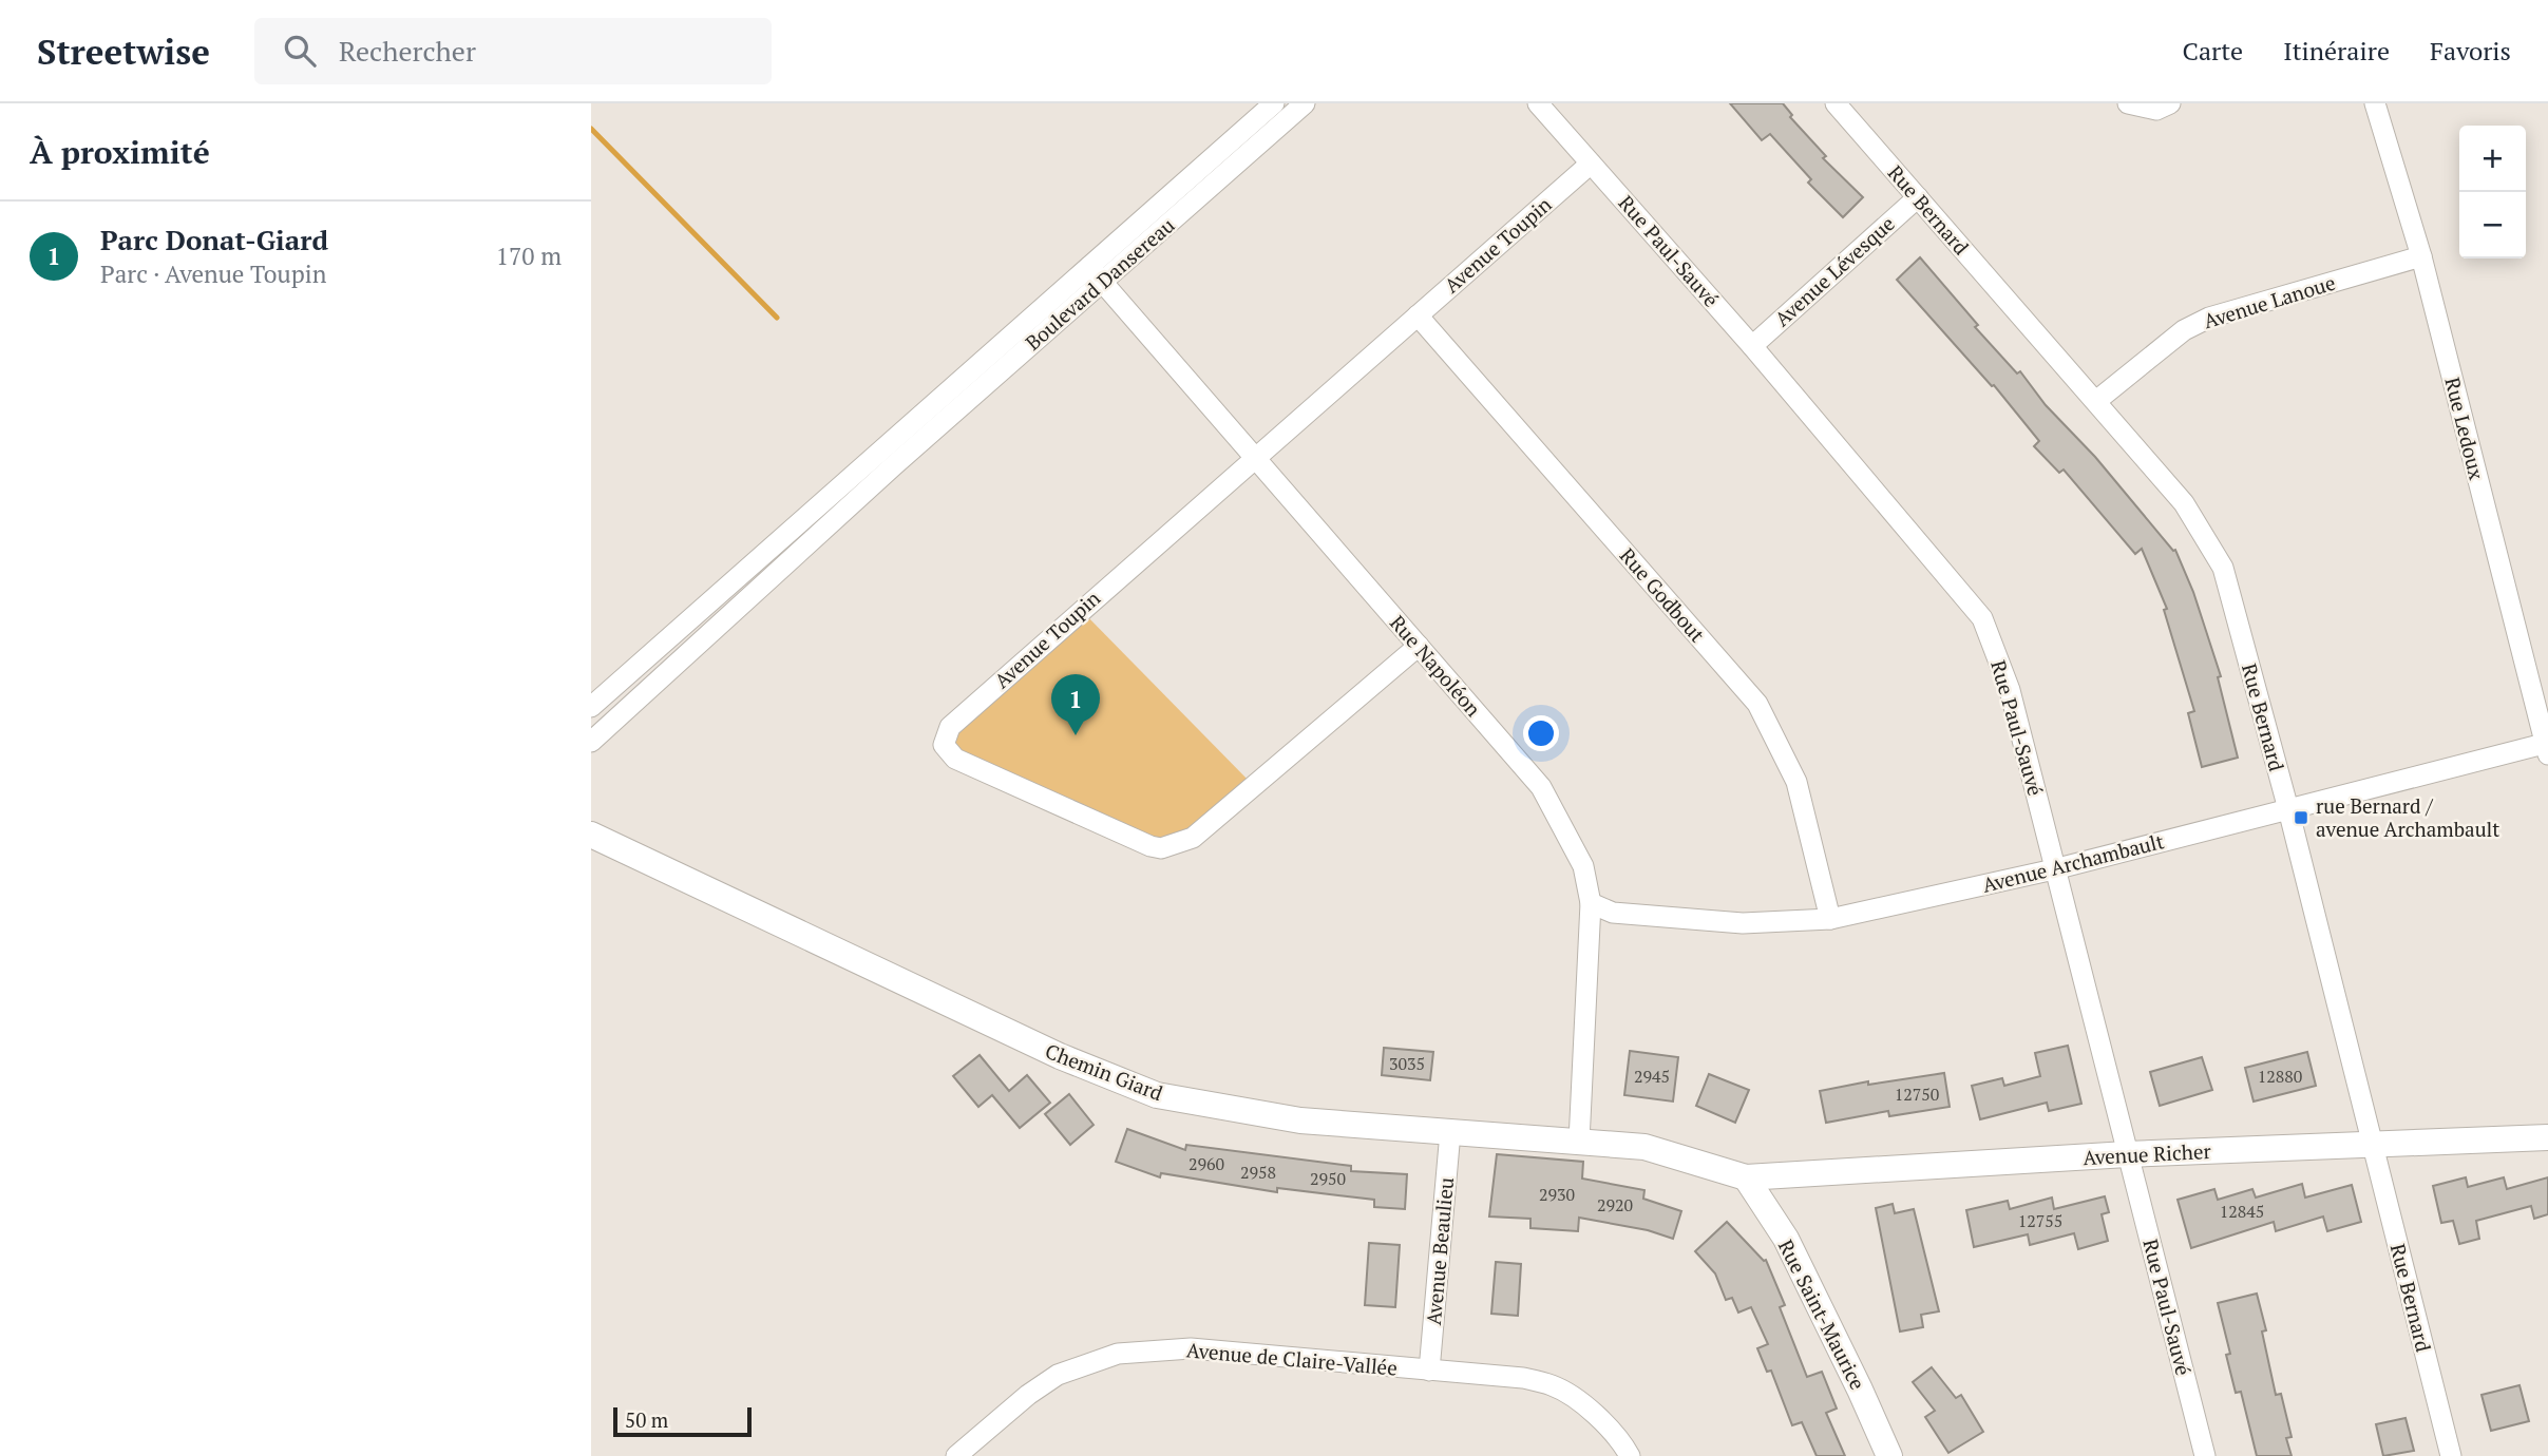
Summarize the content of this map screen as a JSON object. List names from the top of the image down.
{
  "streets": {
    "street": [
      "Rue Bernard",
      "Avenue Toupin",
      "Rue Paul-Sauvé",
      "Avenue Lévesque",
      "Boulevard Dansereau",
      "Avenue Lanoue",
      "Rue Ledoux",
      "Rue Godbout",
      "Rue Napoléon",
      "Avenue Archambault",
      "Chemin Giard",
      "Avenue Richer",
      "Avenue Beaulieu",
      "Rue Saint-Maurice",
      "Avenue de Claire-Vallée"
    ]
  },
  "crossings": [
    ["Rue Bernard", "Avenue Lévesque"],
    ["Rue Bernard", "Avenue Lanoue"],
    ["Rue Bernard", "Avenue Archambault"],
    ["Rue Bernard", "Avenue Richer"],
    ["Avenue Toupin", "Rue Paul-Sauvé"],
    ["Avenue Toupin", "Rue Godbout"],
    ["Avenue Toupin", "Rue Napoléon"],
    ["Rue Paul-Sauvé", "Avenue Lévesque"],
    ["Rue Paul-Sauvé", "Avenue Archambault"],
    ["Rue Paul-Sauvé", "Avenue Richer"],
    ["Boulevard Dansereau", "Rue Napoléon"],
    ["Avenue Lanoue", "Rue Ledoux"],
    ["Rue Ledoux", "Avenue Archambault"],
    ["Rue Godbout", "Avenue Archambault"],
    ["Rue Napoléon", "Avenue Archambault"],
    ["Rue Napoléon", "Chemin Giard"],
    ["Chemin Giard", "Avenue Richer"],
    ["Chemin Giard", "Avenue Beaulieu"],
    ["Chemin Giard", "Rue Saint-Maurice"],
    ["Avenue Richer", "Rue Saint-Maurice"],
    ["Avenue Beaulieu", "Avenue de Claire-Vallée"]
  ],
  "places": {
    "transit": ["rue Bernard / avenue Archambault"]
  },
  "house_numbers": [
    "3035",
    "2945",
    "12880",
    "12750",
    "2960",
    "2958",
    "2950",
    "2930",
    "2920",
    "12845",
    "12755"
  ],
  "scale_bar": "50 m",
  "page": {
    "header": "Streetwise",
    "search": "Rechercher",
    "nav": ["Carte", "Itinéraire", "Favoris"],
    "heading": "À proximité",
    "map_buttons": ["+", "−"],
    "list": [
      {
        "mark": "1",
        "name": "Parc Donat-Giard",
        "note": "Parc · Avenue Toupin",
        "value": "170 m"
      }
    ],
    "pins": "1",
    "scale": "50 m"
  }
}
